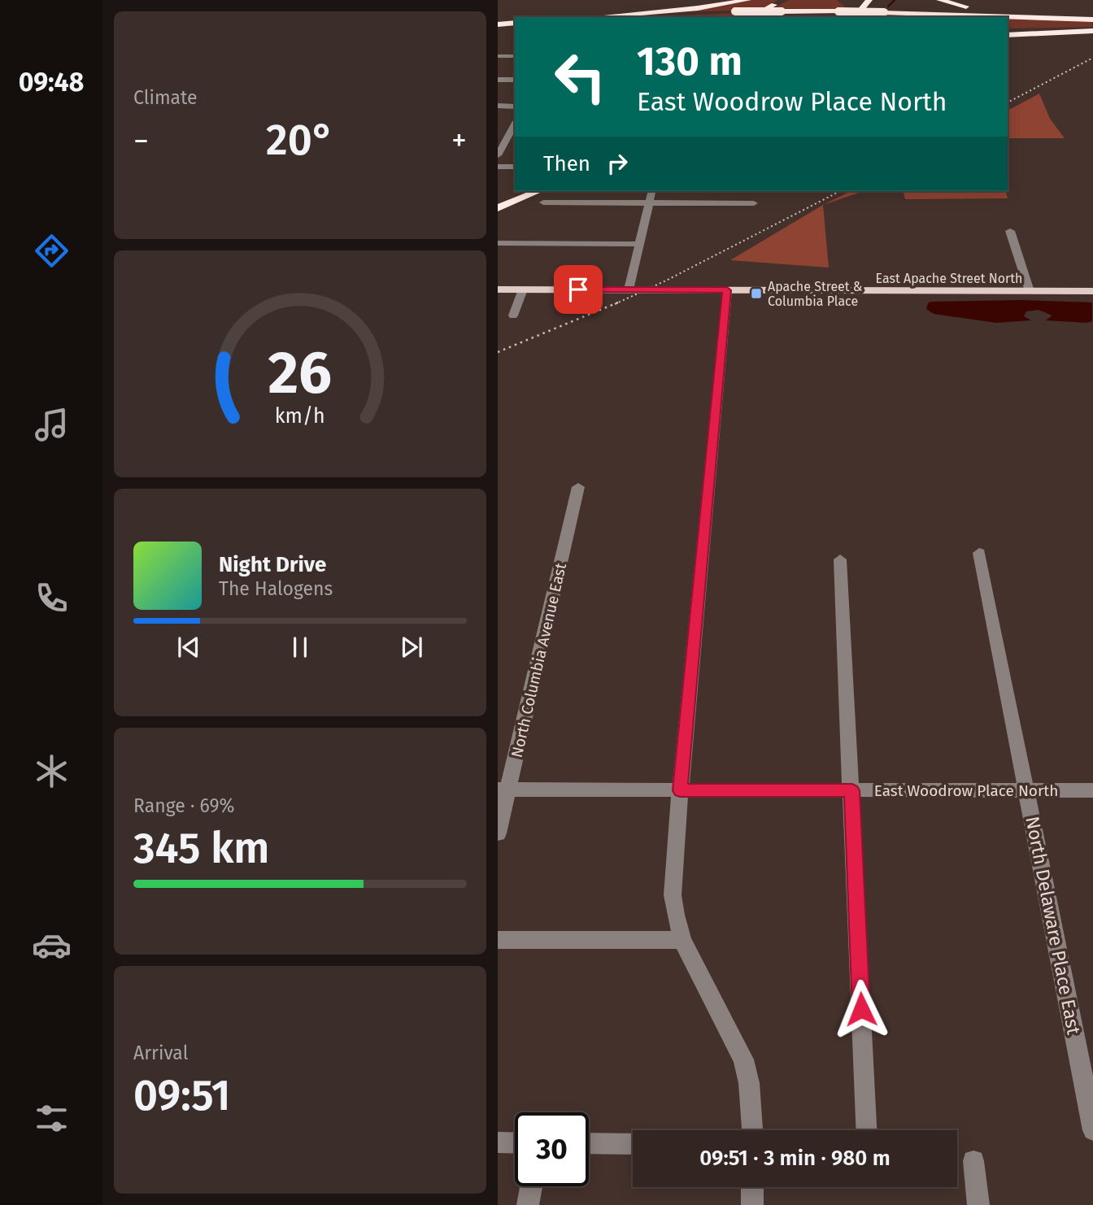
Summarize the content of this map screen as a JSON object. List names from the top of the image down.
{
  "streets": {
    "main road": ["East Apache Street North"],
    "street": ["North Columbia Avenue East", "East Woodrow Place North", "North Delaware Place East"]
  },
  "crossings": [
    ["North Columbia Avenue East", "East Woodrow Place North"],
    ["East Woodrow Place North", "North Delaware Place East"]
  ],
  "places": {
    "transit": ["Apache Street & Columbia Place"]
  },
  "page": {
    "tabs": "09:48",
    "tile": [
      "Climate",
      ["Range · 69%", "345 km"],
      ["Arrival", "09:51"]
    ],
    "turn": ["130 m", "East Woodrow Place North"],
    "heat": ["−", "20°", "+"],
    "then": "Then",
    "song": ["Night Drive", "The Halogens"],
    "limit": "30",
    "trip": "09:51 · 3 min · 980 m",
    "gauge": ["26", "km/h"]
  }
}
